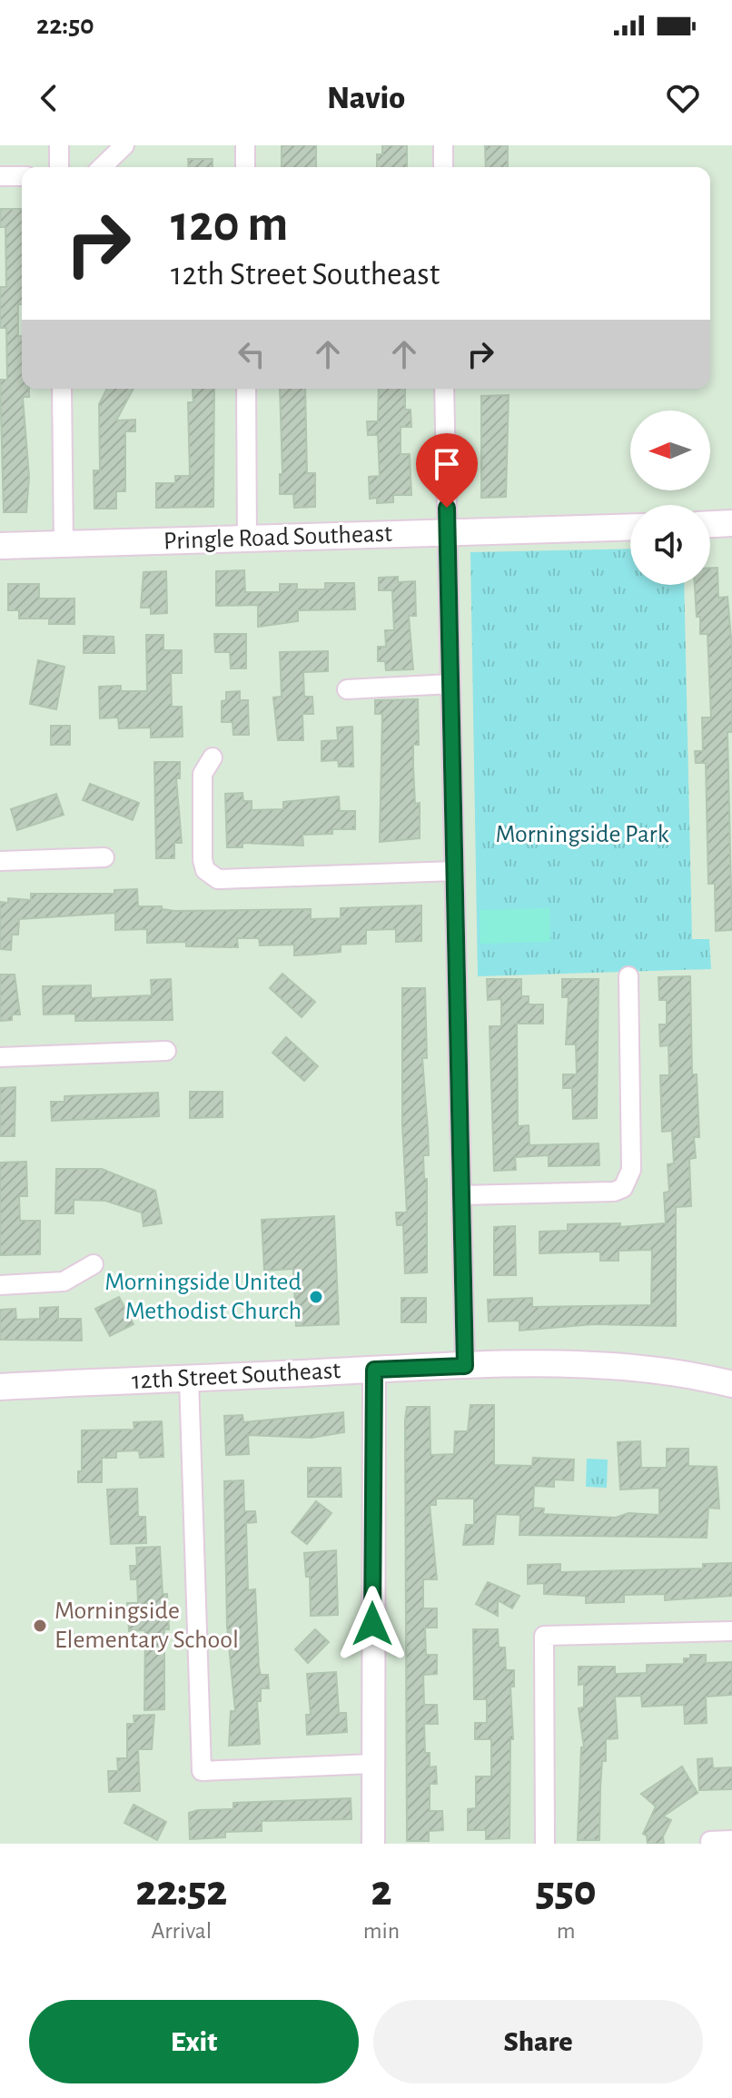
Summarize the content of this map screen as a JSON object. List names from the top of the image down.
{
  "streets": {
    "main road": ["Pringle Road Southeast", "12th Street Southeast"]
  },
  "parks": ["Morningside Park"],
  "places": ["Morningside United Methodist Church", "Morningside Elementary School"],
  "north": "left",
  "page": {
    "status": "22:50",
    "header": "Navio",
    "turn": ["120 m", "12th Street Southeast"],
    "eta": [
      "22:52",
      "Arrival",
      "2",
      "min",
      "550",
      "m"
    ],
    "buttons": ["Exit", "Share"]
  }
}
